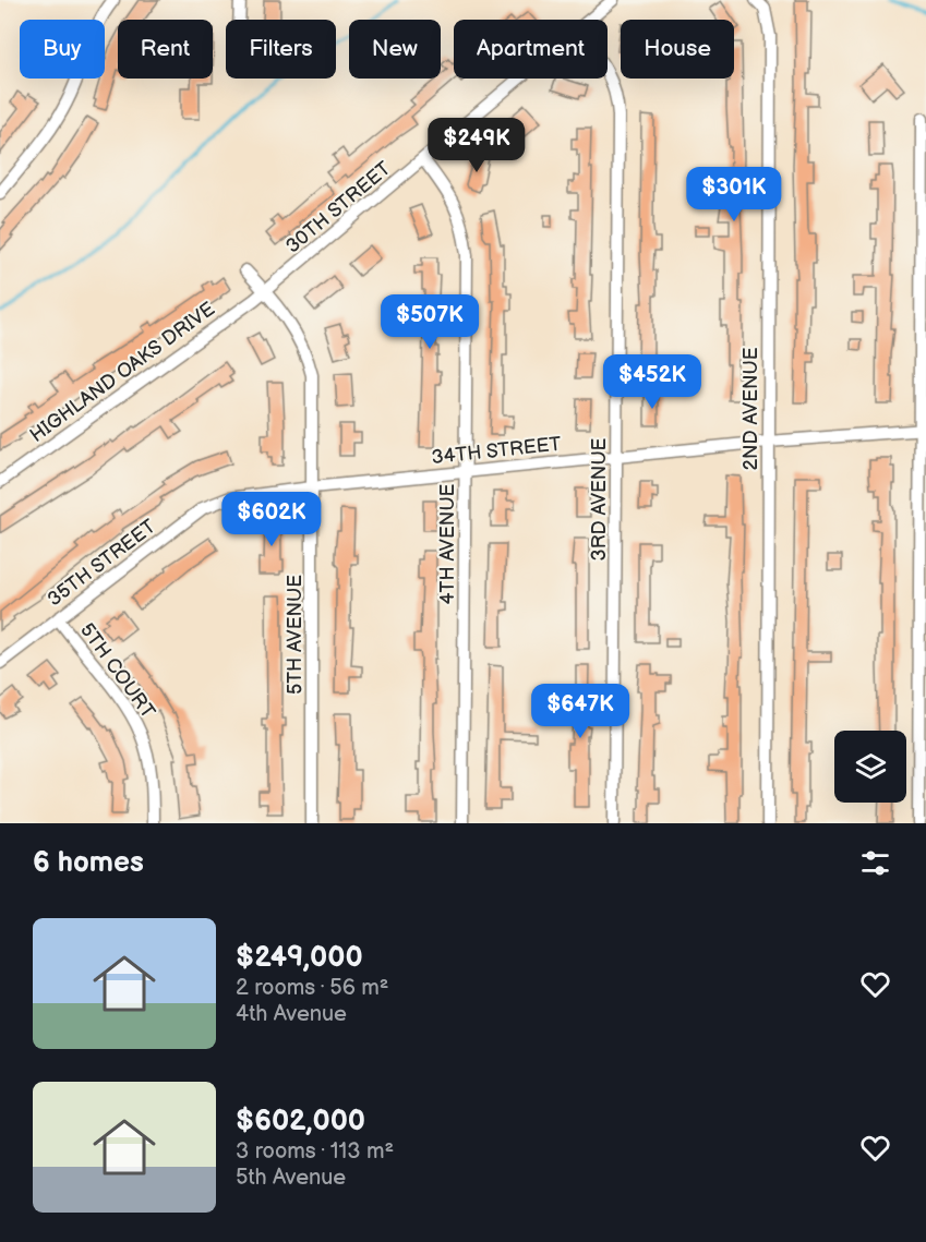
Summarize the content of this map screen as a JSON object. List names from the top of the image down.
{
  "streets": {
    "street": [
      "30TH STREET",
      "HIGHLAND OAKS DRIVE",
      "2ND AVENUE",
      "34TH STREET",
      "3RD AVENUE",
      "4TH AVENUE",
      "35TH STREET",
      "5TH AVENUE",
      "5TH COURT"
    ]
  },
  "crossings": [
    ["30TH STREET", "HIGHLAND OAKS DRIVE"],
    ["30TH STREET", "4TH AVENUE"],
    ["30TH STREET", "5TH AVENUE"],
    ["HIGHLAND OAKS DRIVE", "5TH AVENUE"],
    ["2ND AVENUE", "34TH STREET"],
    ["34TH STREET", "3RD AVENUE"],
    ["34TH STREET", "4TH AVENUE"],
    ["34TH STREET", "35TH STREET"],
    ["34TH STREET", "5TH AVENUE"],
    ["35TH STREET", "5TH COURT"]
  ],
  "page": {
    "chip": [
      "Buy",
      "Rent",
      "Filters",
      "New",
      "Apartment",
      "House"
    ],
    "price": [
      "$249K",
      "$301K",
      "$507K",
      "$452K",
      "$602K",
      "$647K"
    ],
    "heading": "6 homes",
    "list": [
      {
        "name": "$249,000",
        "note": "2 rooms · 56 m² · 4th Avenue"
      },
      {
        "name": "$602,000",
        "note": "3 rooms · 113 m² · 5th Avenue"
      }
    ]
  }
}
